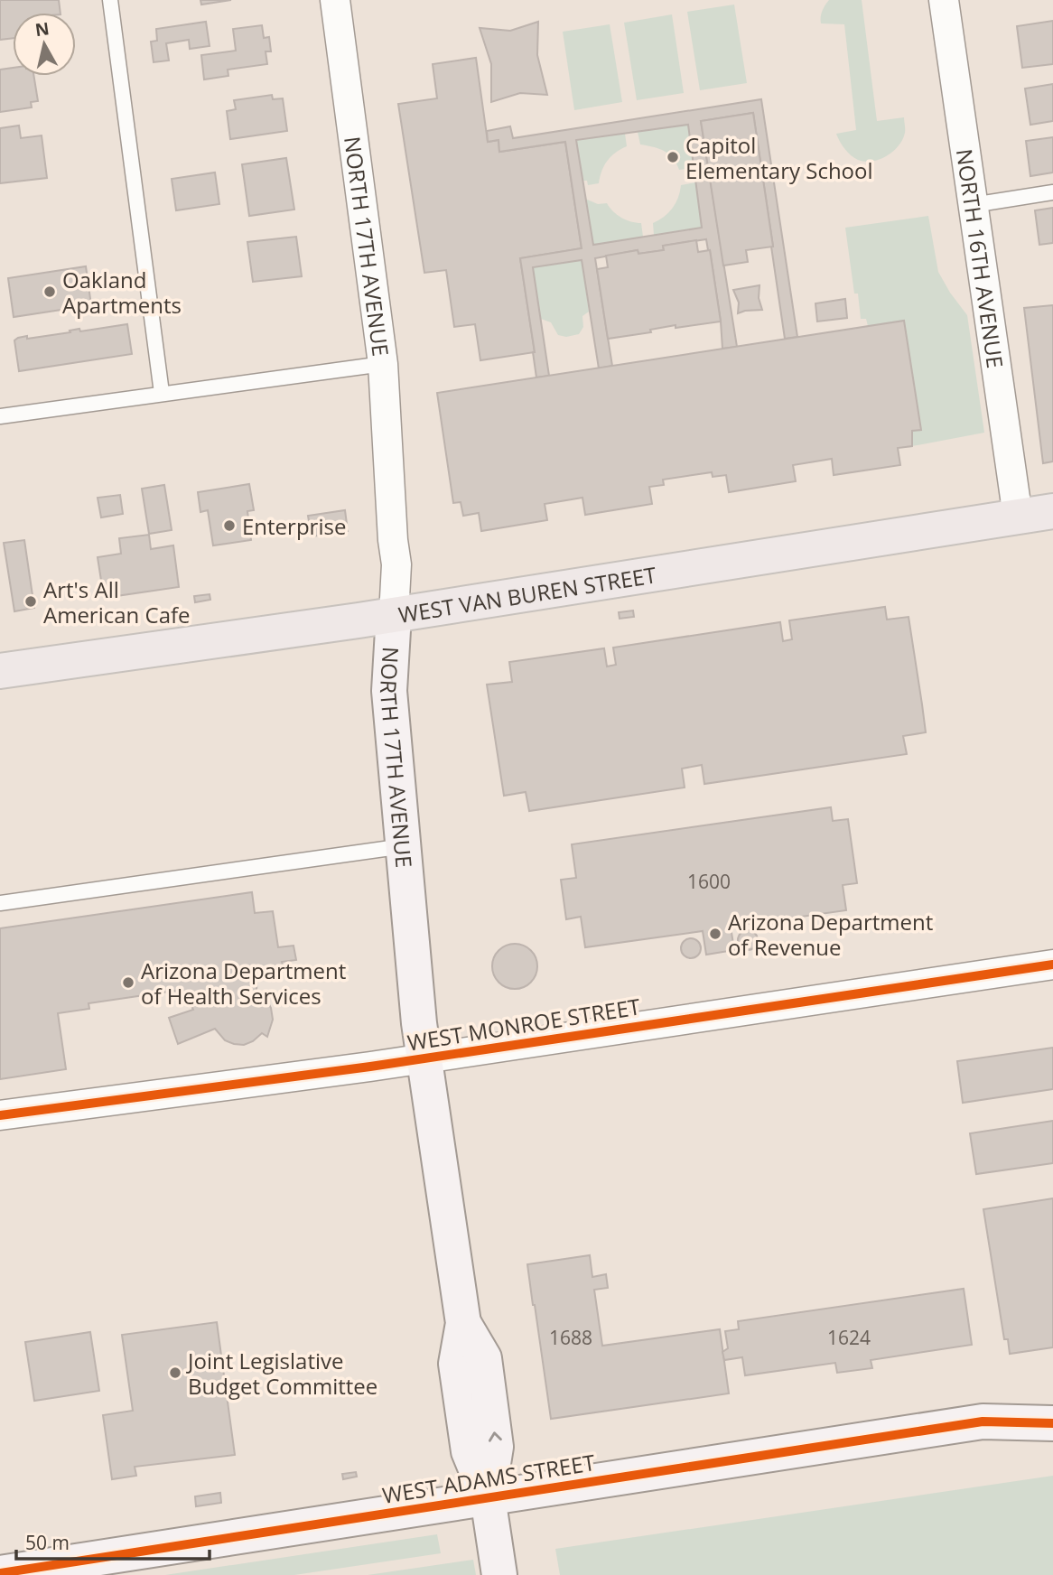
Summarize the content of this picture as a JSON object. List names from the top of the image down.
{
  "streets": {
    "main road": ["NORTH 17TH AVENUE", "WEST VAN BUREN STREET", "WEST ADAMS STREET"],
    "street": ["NORTH 16TH AVENUE", "WEST MONROE STREET"]
  },
  "crossings": [
    ["NORTH 17TH AVENUE", "WEST VAN BUREN STREET"],
    ["NORTH 17TH AVENUE", "WEST MONROE STREET"],
    ["NORTH 17TH AVENUE", "WEST ADAMS STREET"],
    ["NORTH 16TH AVENUE", "WEST VAN BUREN STREET"]
  ],
  "places": [
    "Capitol Elementary School",
    "Oakland Apartments",
    "Enterprise",
    "Art's All American Cafe",
    "Arizona Department of Revenue",
    "Arizona Department of Health Services",
    "Joint Legislative Budget Committee"
  ],
  "house_numbers": ["1600", "1688", "1624"],
  "scale_bar": "50 m",
  "north": "top"
}
